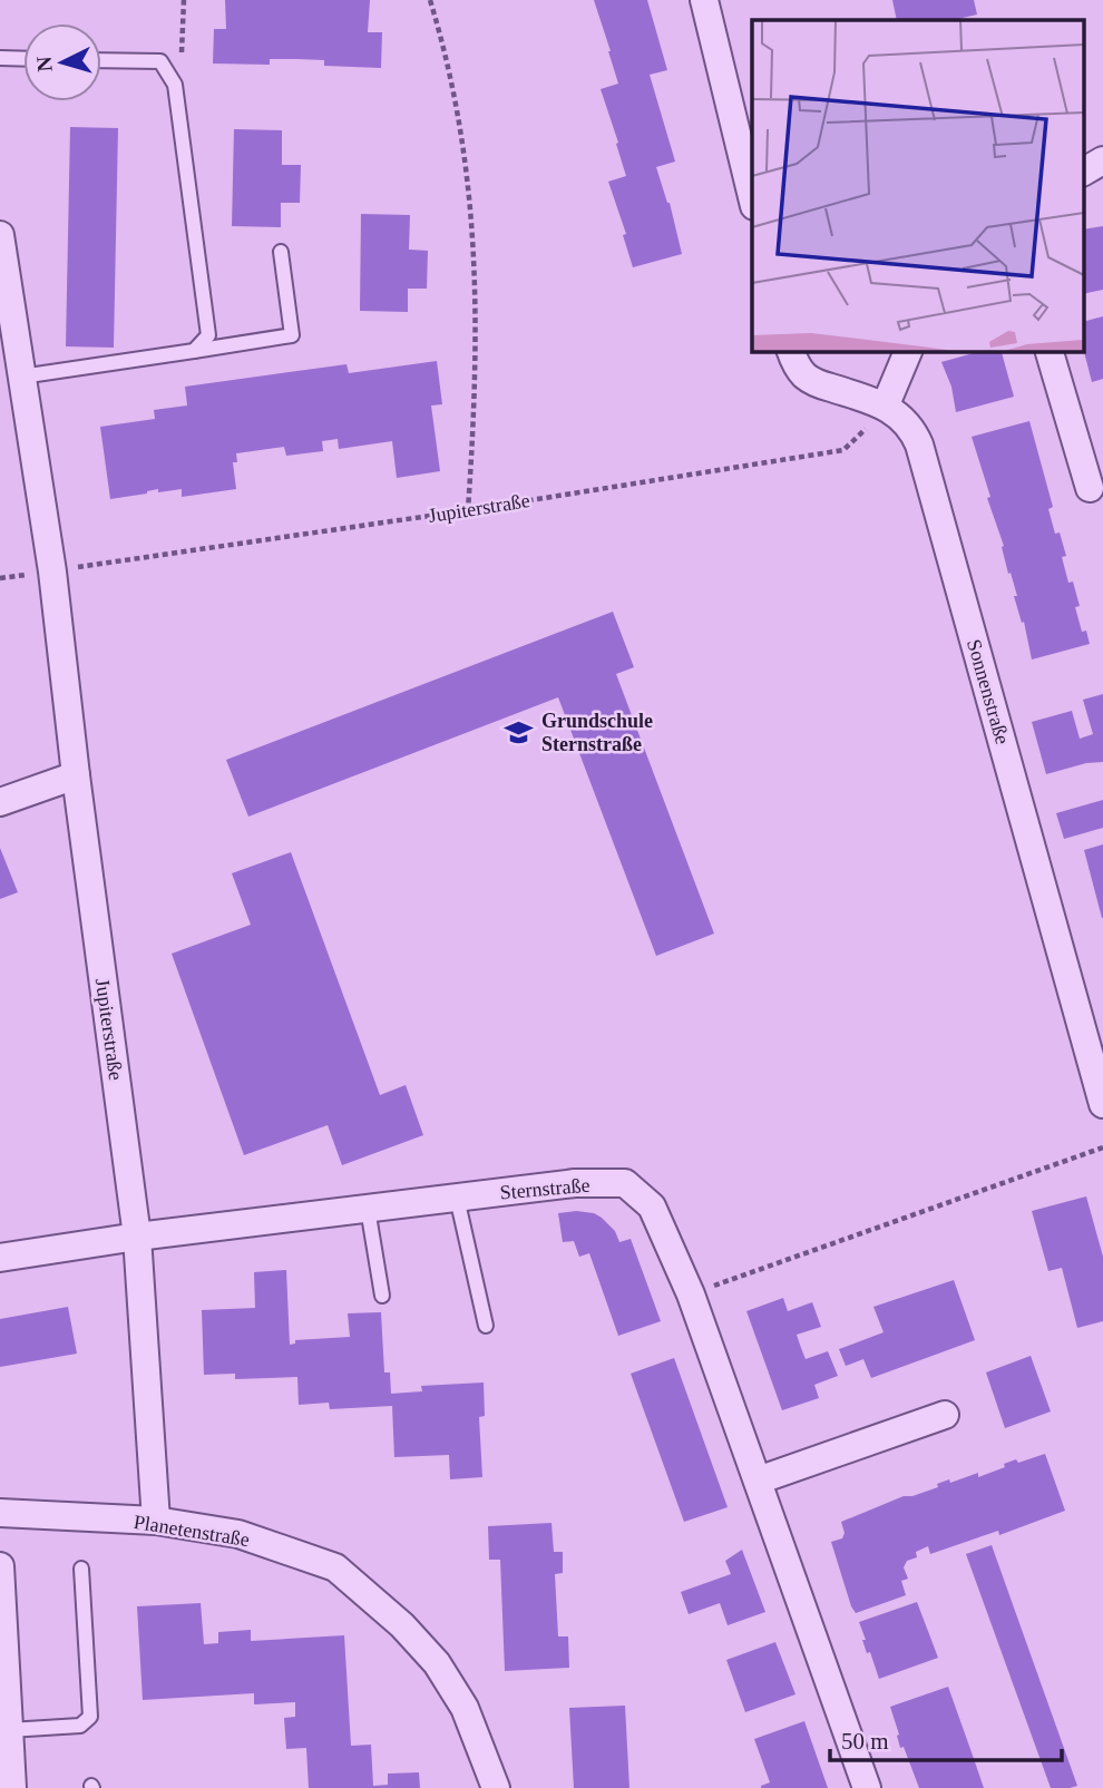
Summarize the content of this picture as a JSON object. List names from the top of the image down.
{
  "streets": {
    "street": [
      "Jupiterstraße",
      "Sonnenstraße",
      "Sternstraße",
      "Planetenstraße"
    ]
  },
  "crossings": [
    ["Jupiterstraße", "Sonnenstraße"],
    ["Jupiterstraße", "Sternstraße"],
    ["Jupiterstraße", "Planetenstraße"]
  ],
  "places": {
    "school or university": ["Grundschule Sternstraße"]
  },
  "scale_bar": "50 m",
  "north": "left"
}
